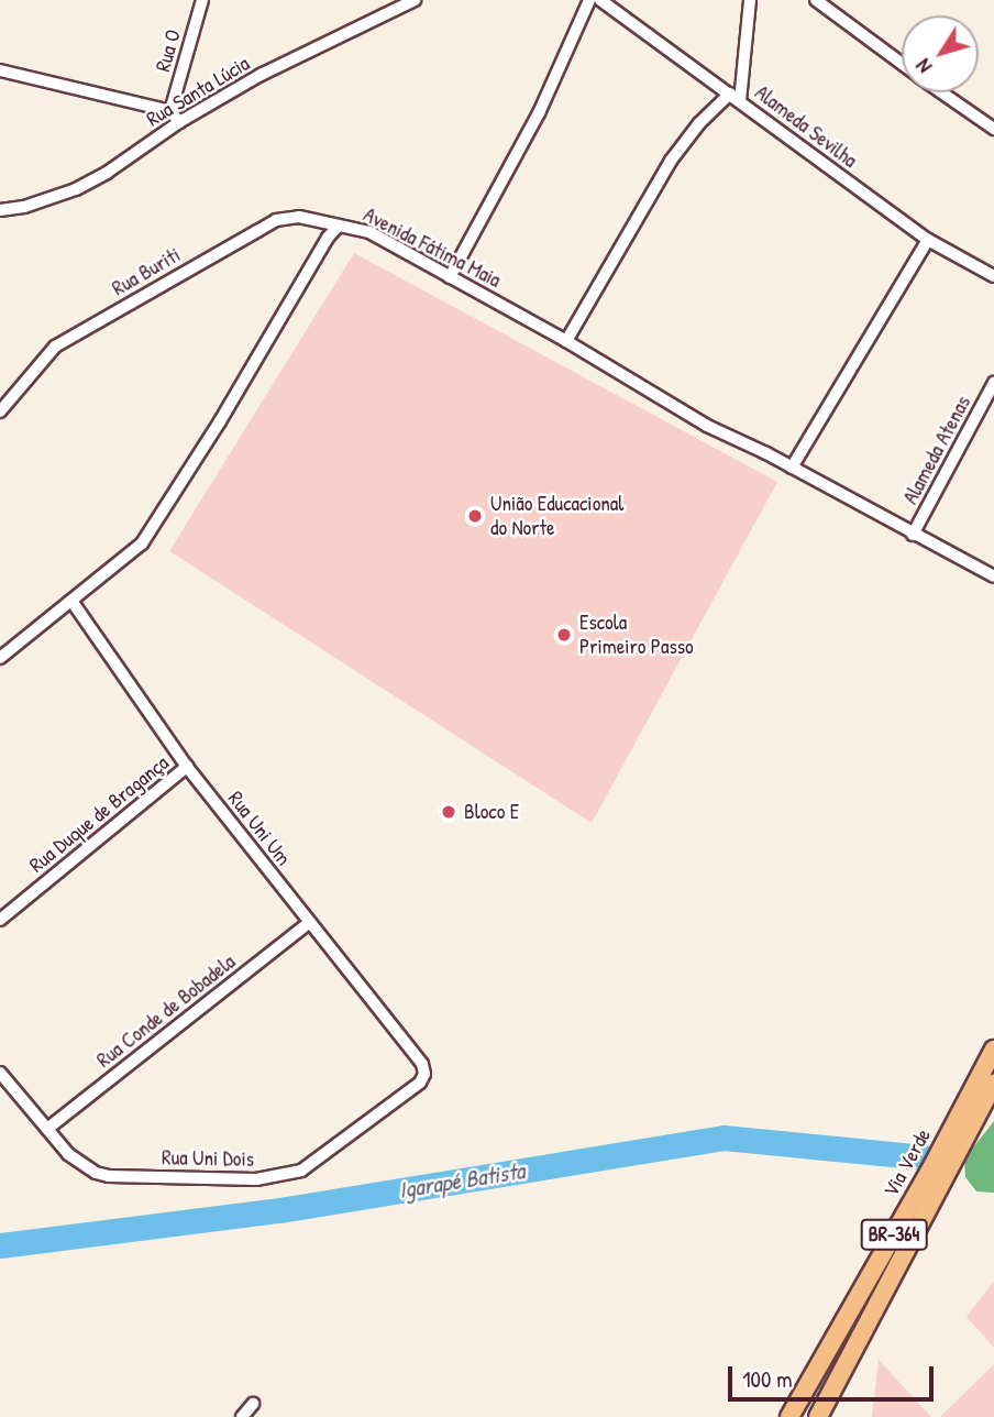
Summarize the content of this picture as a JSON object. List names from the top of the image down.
{
  "streets": {
    "main road": ["Via Verde", "BR-364"],
    "street": [
      "Rua O",
      "Rua Santa Lúcia",
      "Alameda Sevilha",
      "Avenida Fátima Maia",
      "Rua Buriti",
      "Alameda Atenas",
      "Rua Duque de Bragança",
      "Rua Uni Um",
      "Rua Conde de Bobadela",
      "Rua Uni Dois"
    ]
  },
  "crossings": [
    ["Avenida Fátima Maia", "Rua Buriti"],
    ["Avenida Fátima Maia", "Alameda Atenas"],
    ["Avenida Fátima Maia", "Rua Uni Um"],
    ["Rua Duque de Bragança", "Rua Uni Um"],
    ["Rua Uni Um", "Rua Conde de Bobadela"],
    ["Rua Uni Um", "Rua Uni Dois"],
    ["Rua Conde de Bobadela", "Rua Uni Dois"]
  ],
  "water": ["Igarapé Batista"],
  "places": ["União Educacional do Norte", "Escola Primeiro Passo", "Bloco E"],
  "scale_bar": "100 m",
  "north": "bottom left"
}
